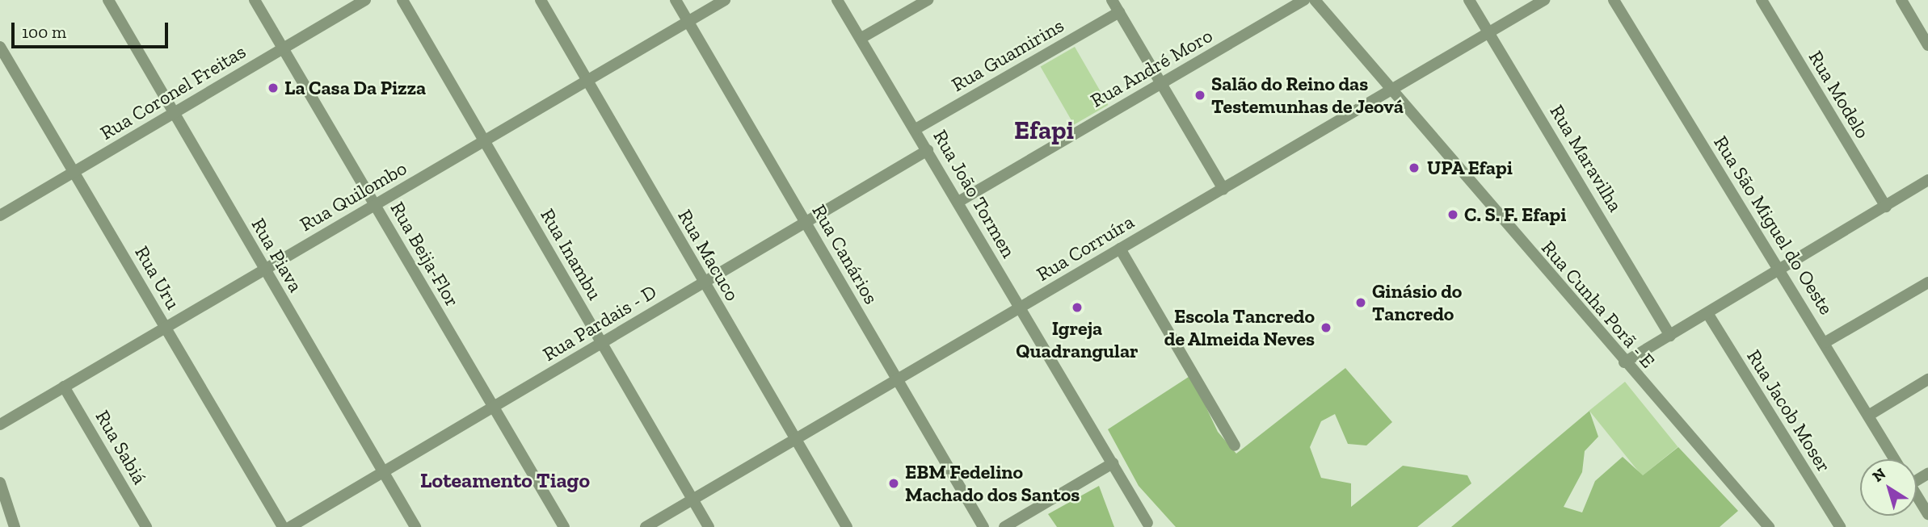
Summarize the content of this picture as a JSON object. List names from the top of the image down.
{
  "streets": {
    "street": [
      "Rua Guamirins",
      "Rua André Moro",
      "Rua Coronel Freitas",
      "Rua Modelo",
      "Rua Maravilha",
      "Rua João Tormen",
      "Rua Quilombo",
      "Rua São Miguel do Oeste",
      "Rua Corruíra",
      "Rua Beija-Flor",
      "Rua Inambu",
      "Rua Canários",
      "Rua Piava",
      "Rua Macuco",
      "Rua Uru",
      "Rua Cunha Porã - E",
      "Rua Pardais - D",
      "Rua Jacob Moser",
      "Rua Sabiá"
    ]
  },
  "crossings": [
    ["Rua Guamirins", "Rua João Tormen"],
    ["Rua André Moro", "Rua João Tormen"],
    ["Rua Coronel Freitas", "Rua Beija-Flor"],
    ["Rua Coronel Freitas", "Rua Piava"],
    ["Rua Coronel Freitas", "Rua Uru"],
    ["Rua Maravilha", "Rua Corruíra"],
    ["Rua João Tormen", "Rua Corruíra"],
    ["Rua João Tormen", "Rua Pardais - D"],
    ["Rua Quilombo", "Rua Beija-Flor"],
    ["Rua Quilombo", "Rua Inambu"],
    ["Rua Quilombo", "Rua Canários"],
    ["Rua Quilombo", "Rua Piava"],
    ["Rua Quilombo", "Rua Macuco"],
    ["Rua Quilombo", "Rua Uru"],
    ["Rua Quilombo", "Rua Sabiá"],
    ["Rua Corruíra", "Rua Inambu"],
    ["Rua Corruíra", "Rua Canários"],
    ["Rua Corruíra", "Rua Macuco"],
    ["Rua Corruíra", "Rua Cunha Porã - E"],
    ["Rua Beija-Flor", "Rua Pardais - D"],
    ["Rua Inambu", "Rua Pardais - D"],
    ["Rua Canários", "Rua Pardais - D"],
    ["Rua Piava", "Rua Pardais - D"],
    ["Rua Macuco", "Rua Pardais - D"]
  ],
  "districts": ["Efapi", "Loteamento Tiago"],
  "places": [
    "La Casa Da Pizza",
    "Salão do Reino das Testemunhas de Jeová",
    "UPA Efapi",
    "C. S. F. Efapi",
    "Ginásio do Tancredo",
    "Igreja Quadrangular",
    "Escola Tancredo de Almeida Neves",
    "EBM Fedelino Machado dos Santos"
  ],
  "scale_bar": "100 m",
  "north": "top left"
}
